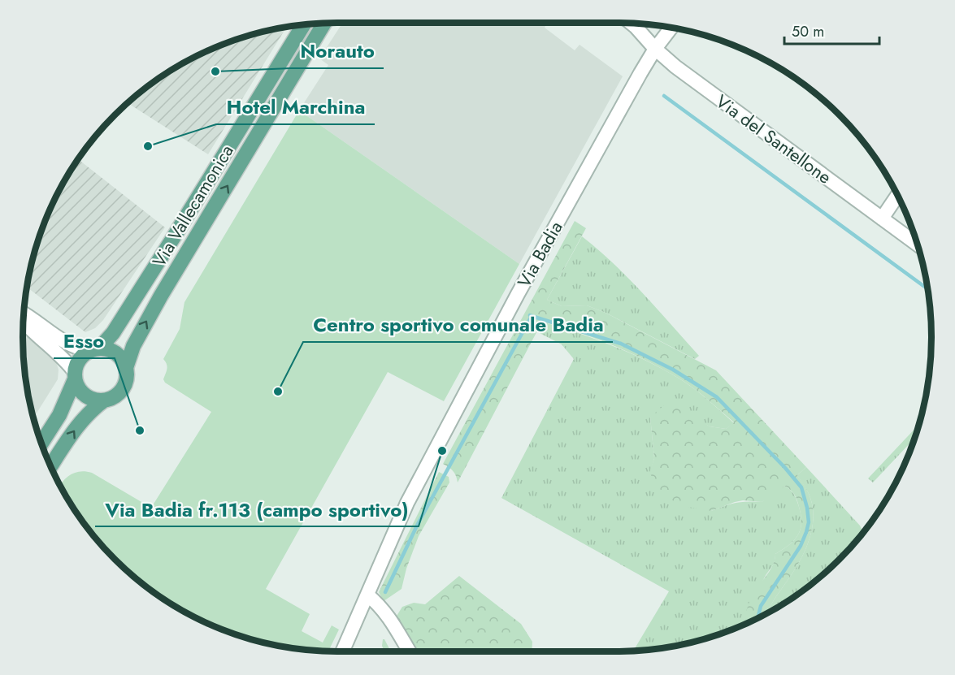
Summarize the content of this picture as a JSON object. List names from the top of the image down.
{
  "streets": {
    "main road": ["Via Vallecamonica"],
    "street": ["Via del Santellone", "Via Badia"]
  },
  "crossings": [
    ["Via del Santellone", "Via Badia"]
  ],
  "places": [
    "Norauto",
    "Hotel Marchina",
    "Centro sportivo comunale Badia",
    "Esso",
    "Via Badia fr.113 (campo sportivo)"
  ],
  "scale_bar": "50 m"
}
